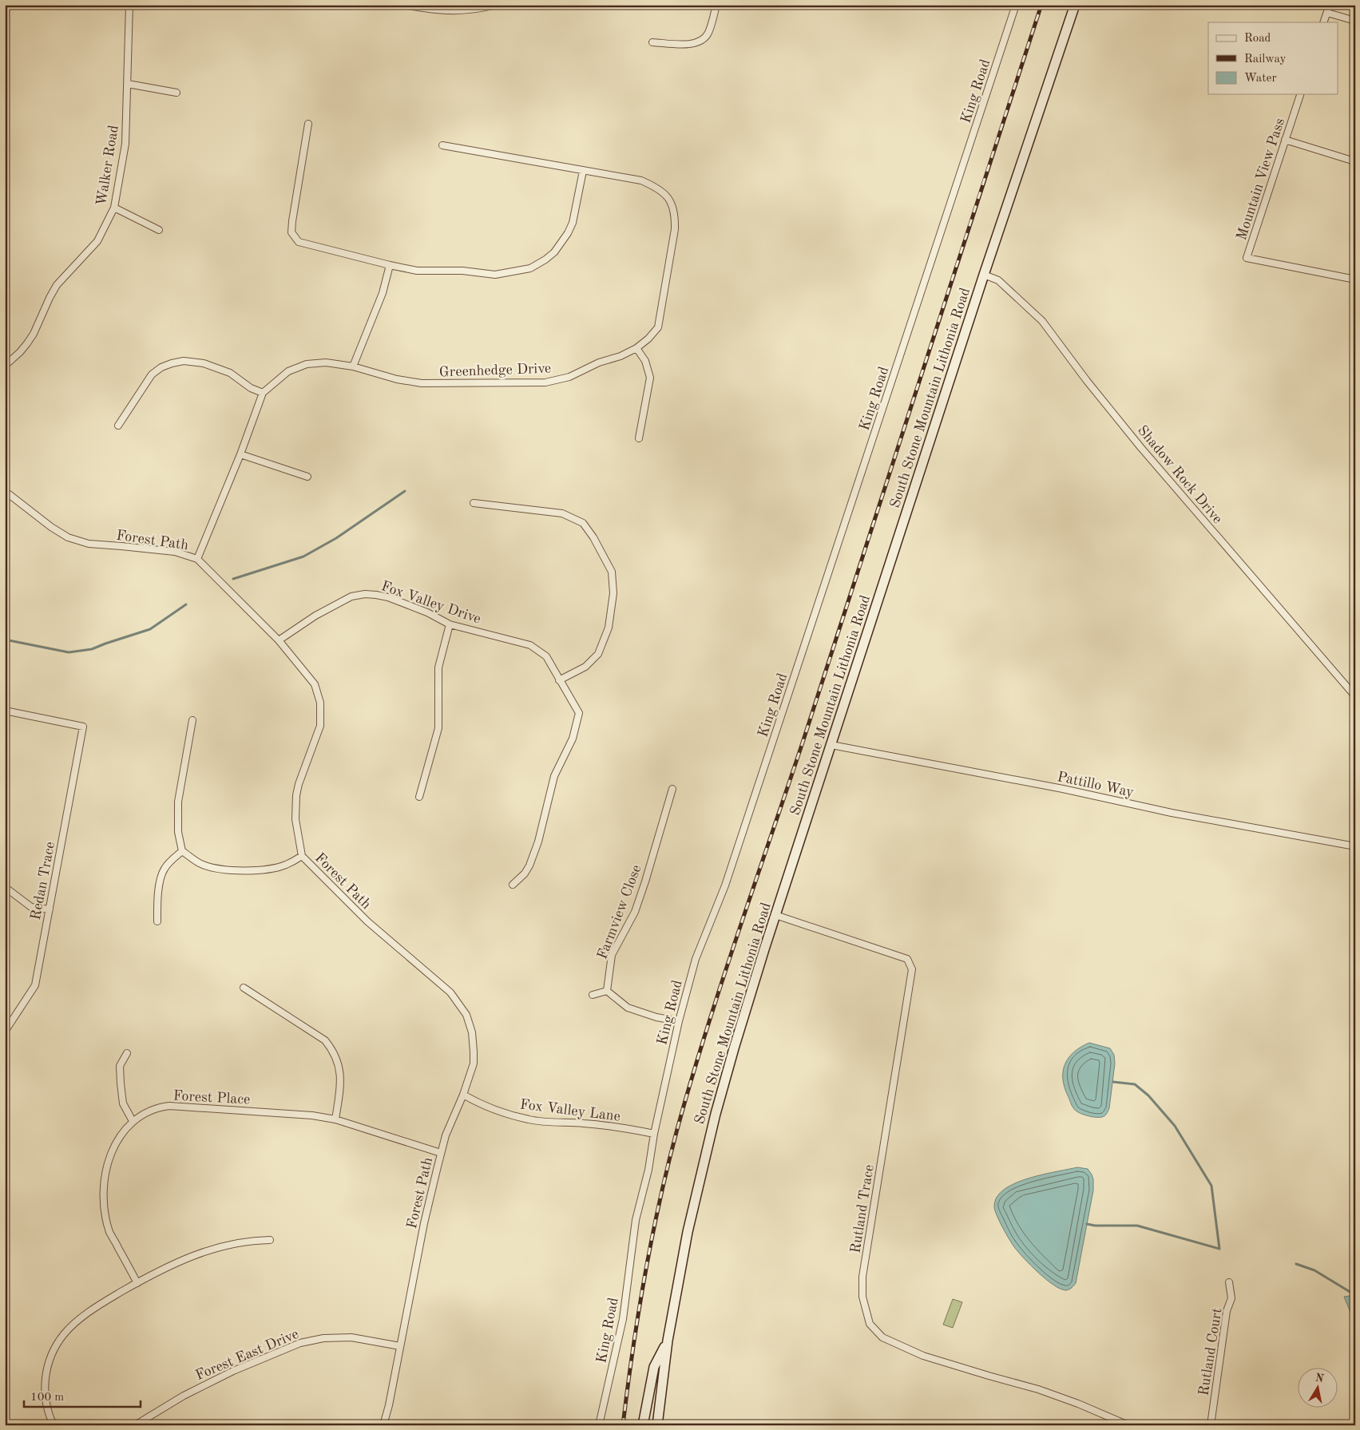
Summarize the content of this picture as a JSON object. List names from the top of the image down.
{
  "streets": {
    "main road": ["South Stone Mountain Lithonia Road"],
    "street": [
      "King Road",
      "Walker Road",
      "Mountain View Pass",
      "Greenhedge Drive",
      "Shadow Rock Drive",
      "Forest Path",
      "Fox Valley Drive",
      "Pattillo Way",
      "Redan Trace",
      "Farmview Close",
      "Forest Place",
      "Fox Valley Lane",
      "Rutland Trace",
      "Rutland Court",
      "Forest East Drive"
    ]
  },
  "crossings": [
    ["King Road", "Fox Valley Lane"],
    ["Greenhedge Drive", "Forest Path"],
    ["South Stone Mountain Lithonia Road", "Shadow Rock Drive"],
    ["South Stone Mountain Lithonia Road", "Pattillo Way"],
    ["South Stone Mountain Lithonia Road", "Rutland Trace"],
    ["Forest Path", "Fox Valley Drive"],
    ["Forest Path", "Forest Place"],
    ["Forest Path", "Fox Valley Lane"],
    ["Forest Path", "Forest East Drive"]
  ],
  "legend": ["Road", "Railway", "Water"],
  "scale_bar": "100 m",
  "north": "top"
}
